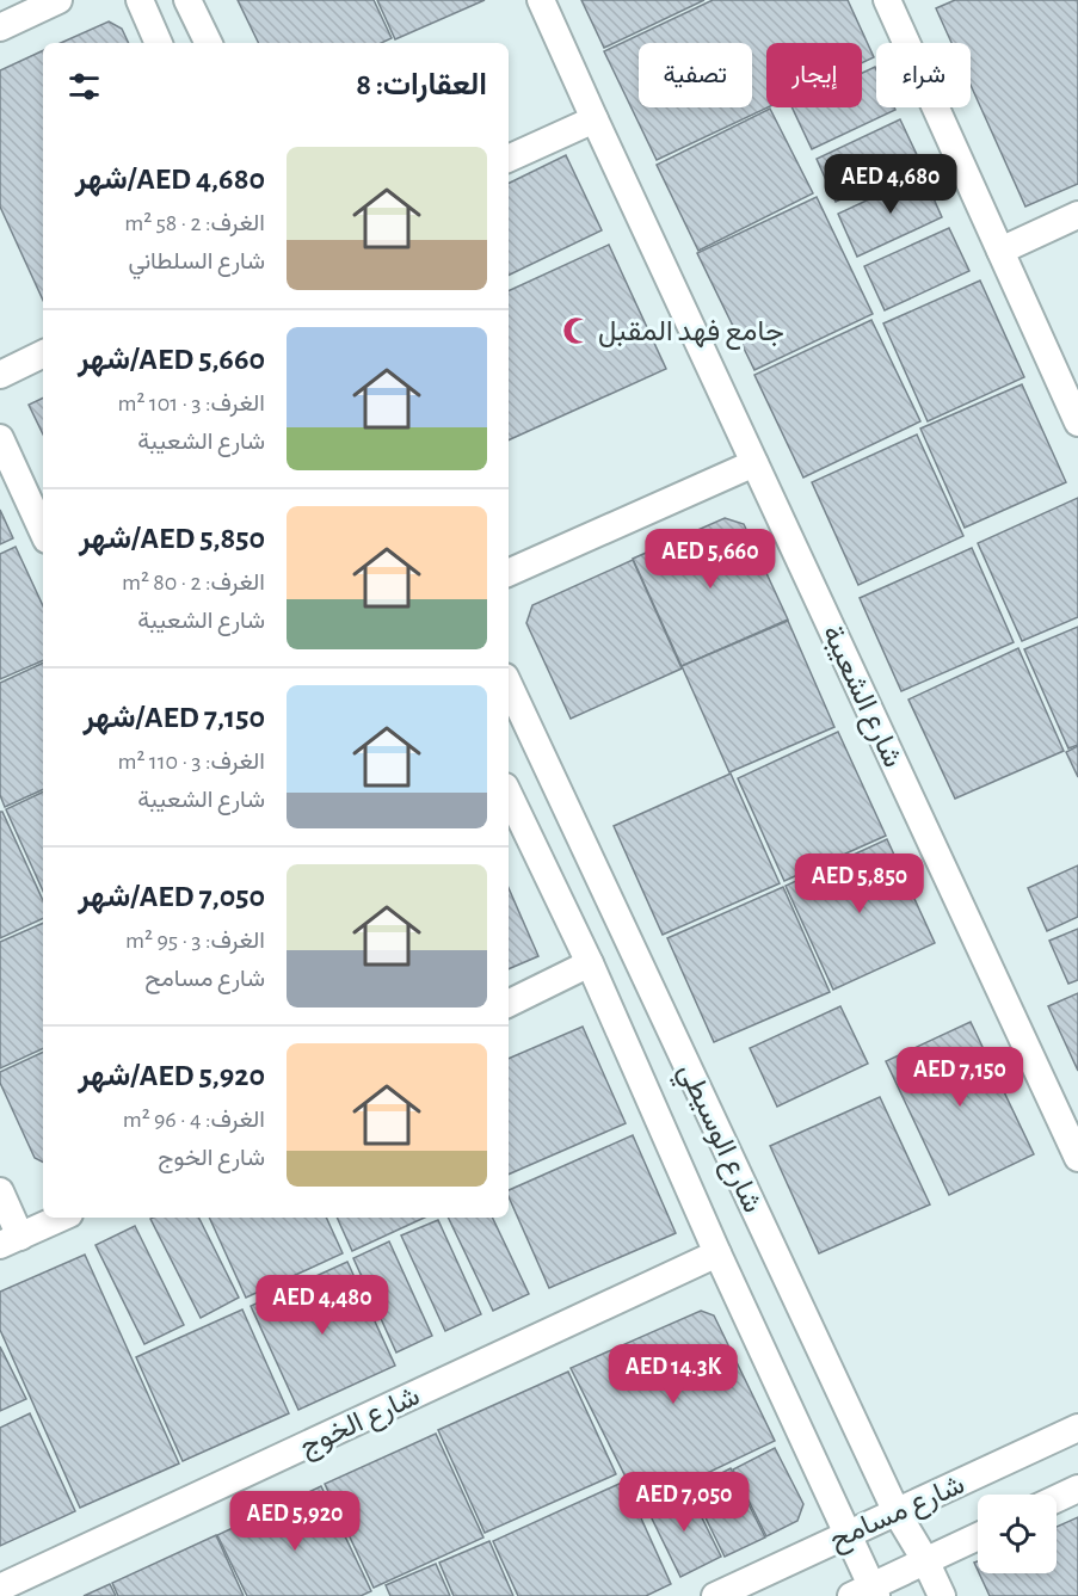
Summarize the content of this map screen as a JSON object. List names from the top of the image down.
{
  "streets": {
    "street": [
      "شارع الشعيبة",
      "شارع الوسيطي",
      "شارع الخوج",
      "شارع مسامح"
    ]
  },
  "crossings": [
    ["شارع الوسيطي", "شارع الخوج"],
    ["شارع الوسيطي", "شارع مسامح"]
  ],
  "places": {
    "mosque": ["جامع فهد المقبل"]
  },
  "page": {
    "chip": ["شراء", "إيجار", "تصفية"],
    "heading": "العقارات: 8",
    "list": [
      {
        "name": "AED 4,680/شهر",
        "note": "الغرف: 2 · 58 m² · شارع السلطاني"
      },
      {
        "name": "AED 5,660/شهر",
        "note": "الغرف: 3 · 101 m² · شارع الشعيبة"
      },
      {
        "name": "AED 5,850/شهر",
        "note": "الغرف: 2 · 80 m² · شارع الشعيبة"
      },
      {
        "name": "AED 7,150/شهر",
        "note": "الغرف: 3 · 110 m² · شارع الشعيبة"
      },
      {
        "name": "AED 7,050/شهر",
        "note": "الغرف: 3 · 95 m² · شارع مسامح"
      },
      {
        "name": "AED 5,920/شهر",
        "note": "الغرف: 4 · 96 m² · شارع الخوج"
      }
    ],
    "price": [
      "AED 4,680",
      "AED 5,660",
      "AED 5,850",
      "AED 7,150",
      "AED 4,480",
      "AED 14.3K",
      "AED 7,050",
      "AED 5,920"
    ]
  }
}
